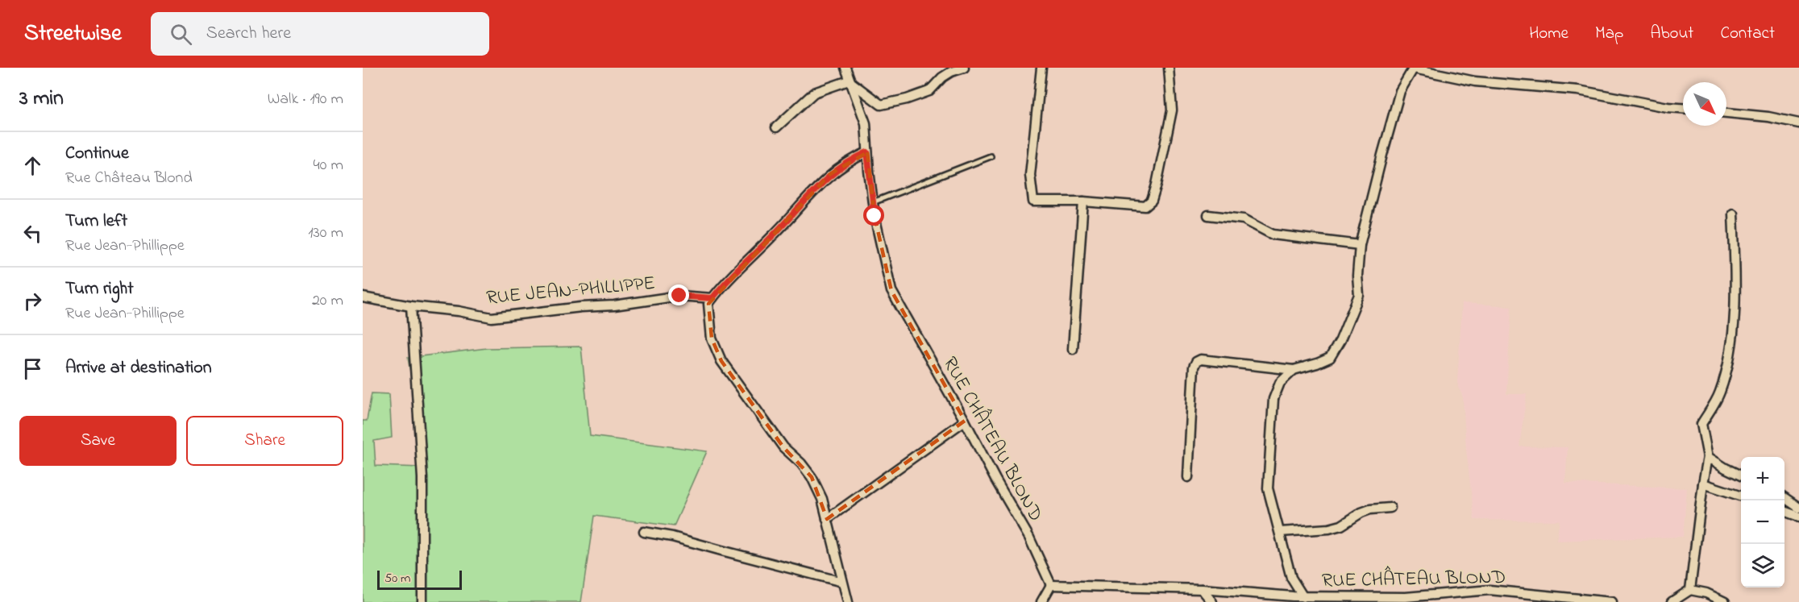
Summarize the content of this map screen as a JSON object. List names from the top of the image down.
{
  "streets": {
    "street": ["RUE JEAN-PHILLIPPE", "RUE CHÂTEAU BLOND"]
  },
  "scale_bar": "50 m",
  "north": "bottom right",
  "page": {
    "header": "Streetwise",
    "search": "Search here",
    "nav": [
      "Home",
      "Map",
      "About",
      "Contact"
    ],
    "heading": ["3 min", "Walk · 190 m"],
    "list": [
      ["Continue", "Rue Château Blond", "40 m"],
      ["Turn left", "Rue Jean-Phillippe", "130 m"],
      ["Turn right", "Rue Jean-Phillippe", "20 m"],
      "Arrive at destination"
    ],
    "buttons": ["Save", "Share"],
    "map_buttons": ["+", "−"],
    "scale": "50 m"
  }
}
